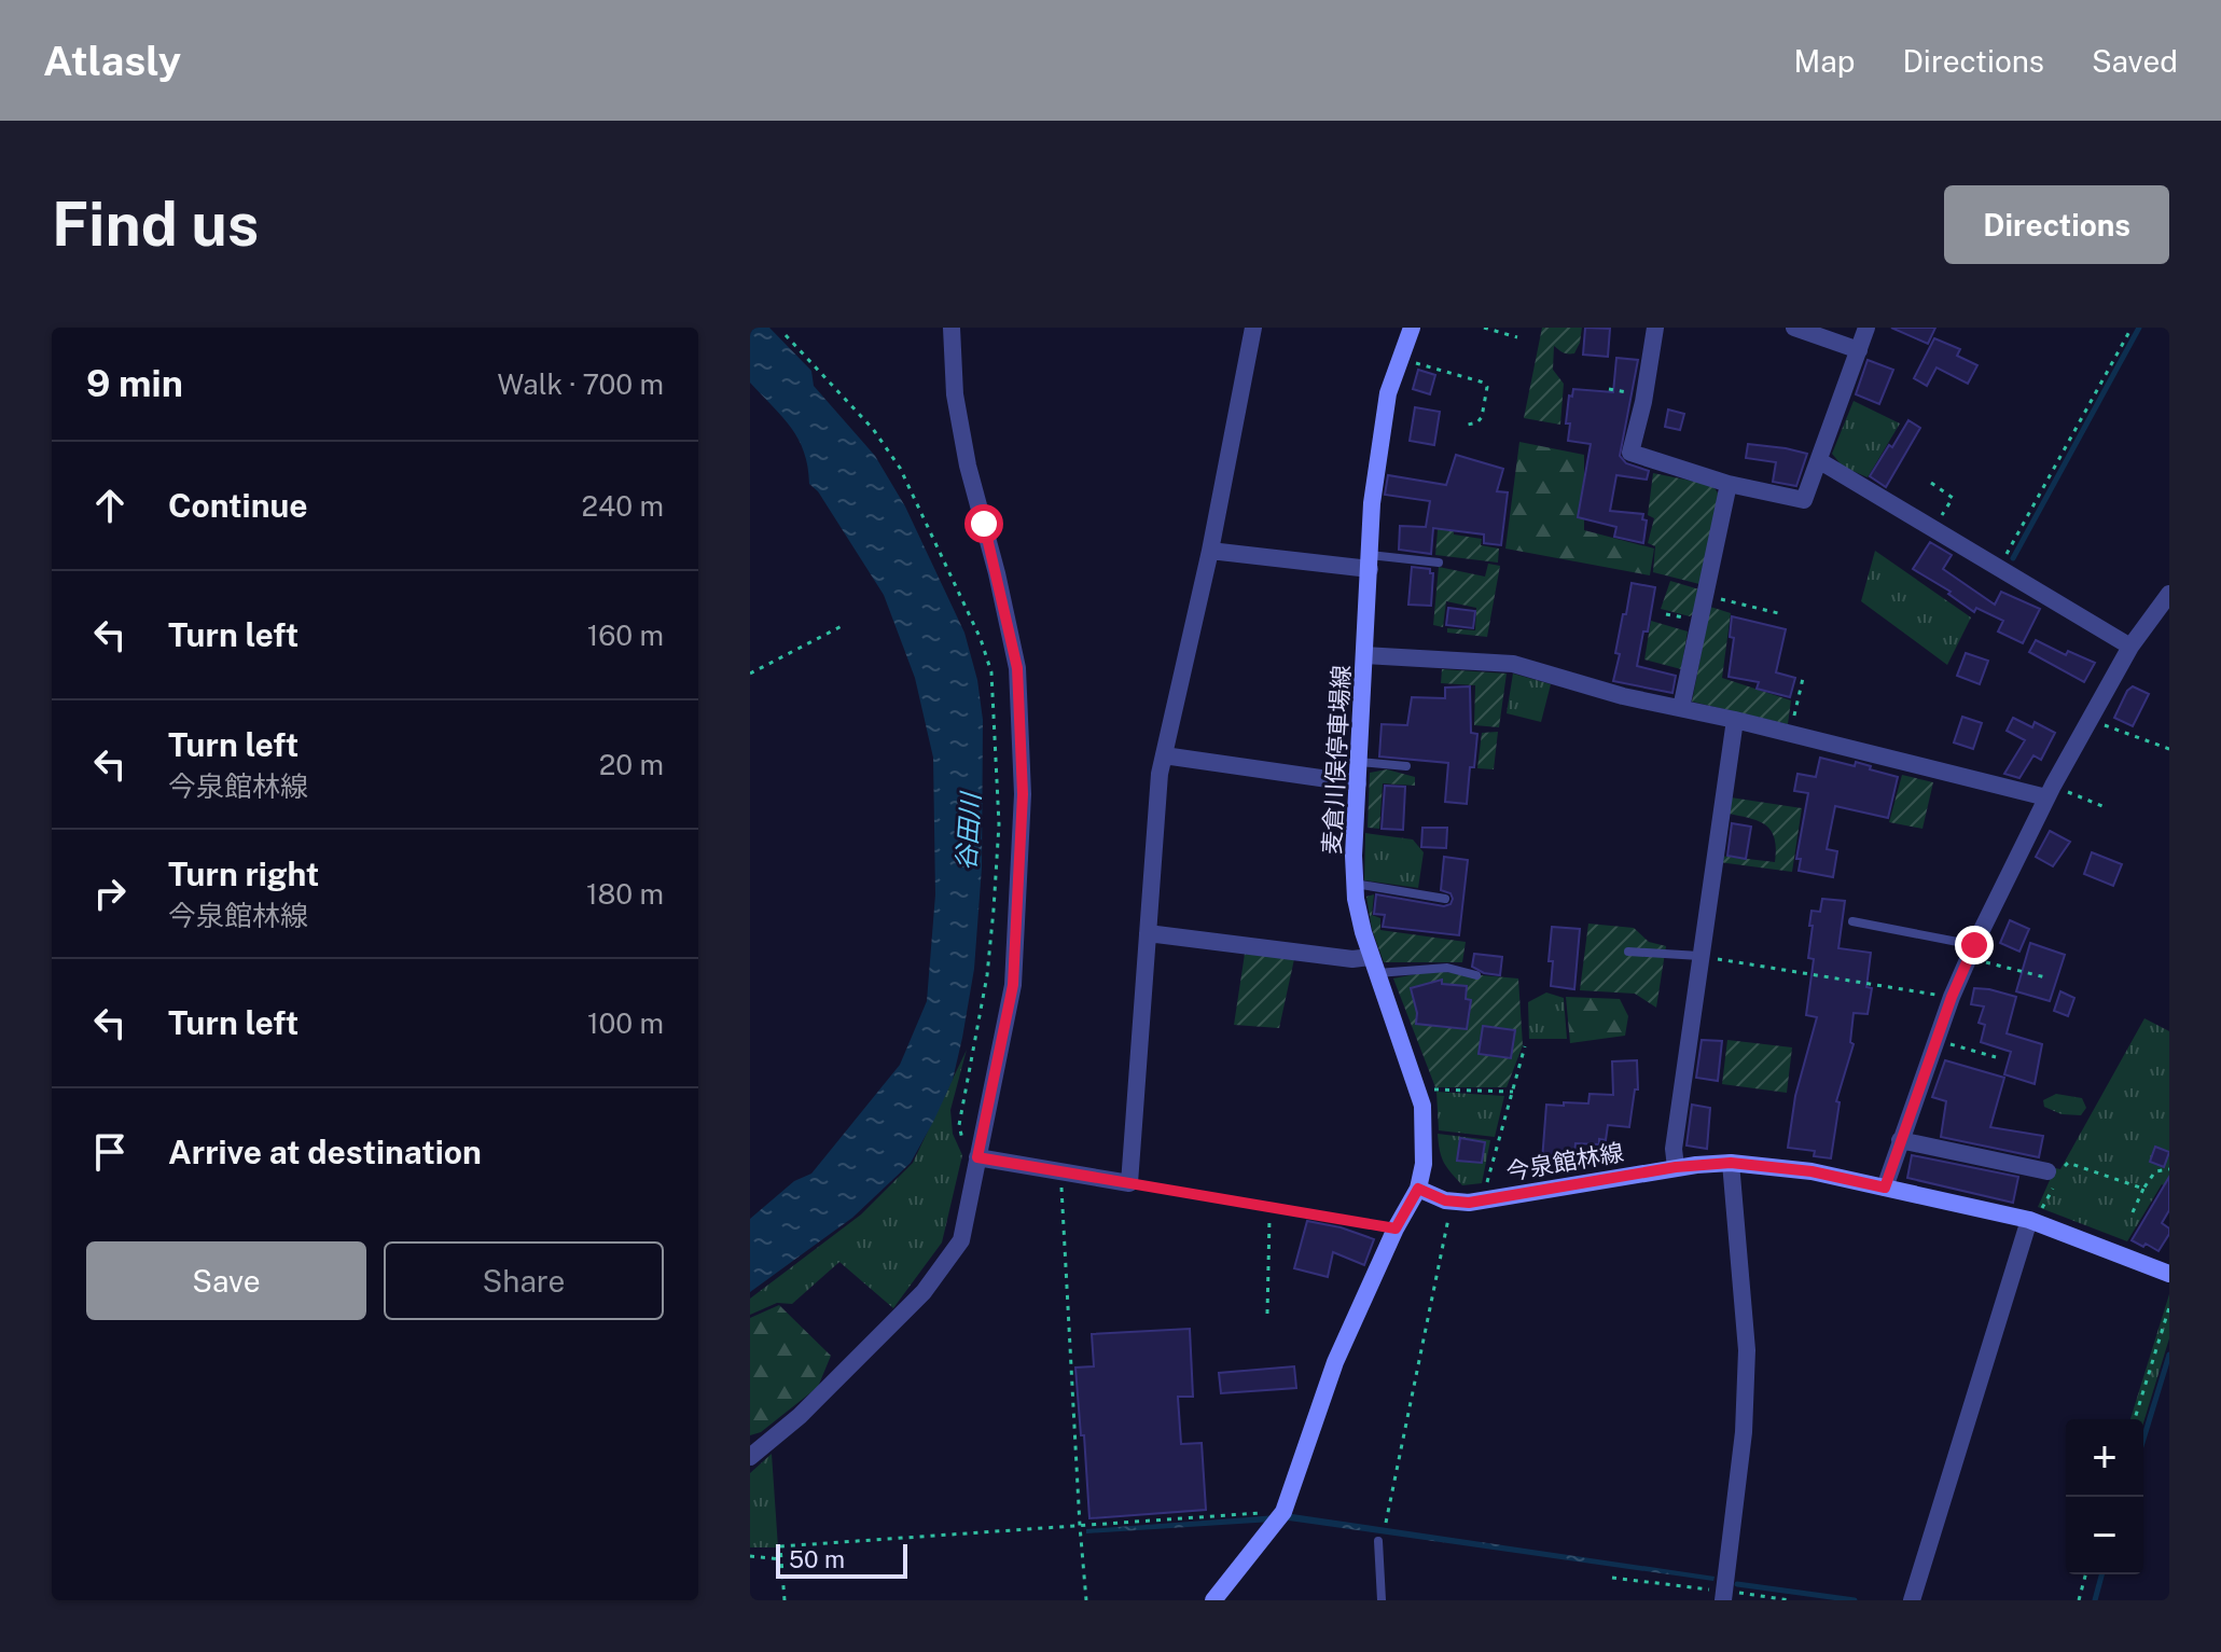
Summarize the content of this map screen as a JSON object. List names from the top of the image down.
{
  "streets": {
    "main road": ["麦倉川俣停車場線", "今泉館林線"]
  },
  "crossings": [
    ["麦倉川俣停車場線", "今泉館林線"]
  ],
  "water": ["谷田川"],
  "scale_bar": "50 m",
  "page": {
    "header": "Atlasly",
    "nav": ["Map", "Directions", "Saved"],
    "buttons": [
      "Directions",
      ["Save", "Share"]
    ],
    "title": "Find us",
    "heading": ["9 min", "Walk · 700 m"],
    "list": [
      ["Continue", "240 m"],
      ["Turn left", "160 m"],
      ["Turn left", "今泉館林線", "20 m"],
      ["Turn right", "今泉館林線", "180 m"],
      ["Turn left", "100 m"],
      "Arrive at destination"
    ],
    "map_buttons": ["+", "−"],
    "scale": "50 m"
  }
}
